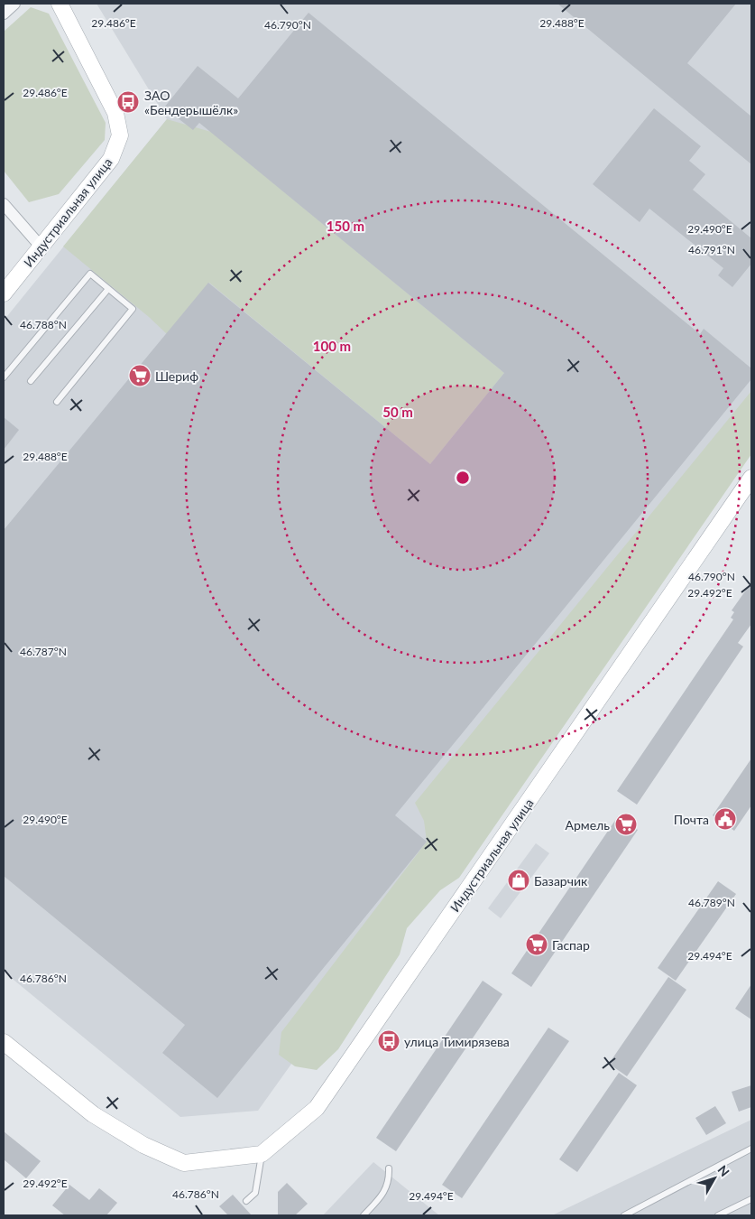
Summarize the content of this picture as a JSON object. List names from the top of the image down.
{
  "streets": {
    "street": ["Индустриальная улица"]
  },
  "places": {
    "bus stop": ["ЗАО «Бендерышёлк»", "улица Тимирязева"],
    "supermarket": ["Шериф", "Армель", "Гаспар"],
    "public building": ["Почта"],
    "shop": ["Базарчик"]
  },
  "north": "top right",
  "coordinates": [
    "29.486°E",
    "29.488°E",
    "46.790°N",
    "29.490°E",
    "46.791°N",
    "46.788°N",
    "29.492°E",
    "46.787°N",
    "46.789°N",
    "29.494°E",
    "46.786°N"
  ],
  "rings": ["150 m", "100 m", "50 m"]
}
